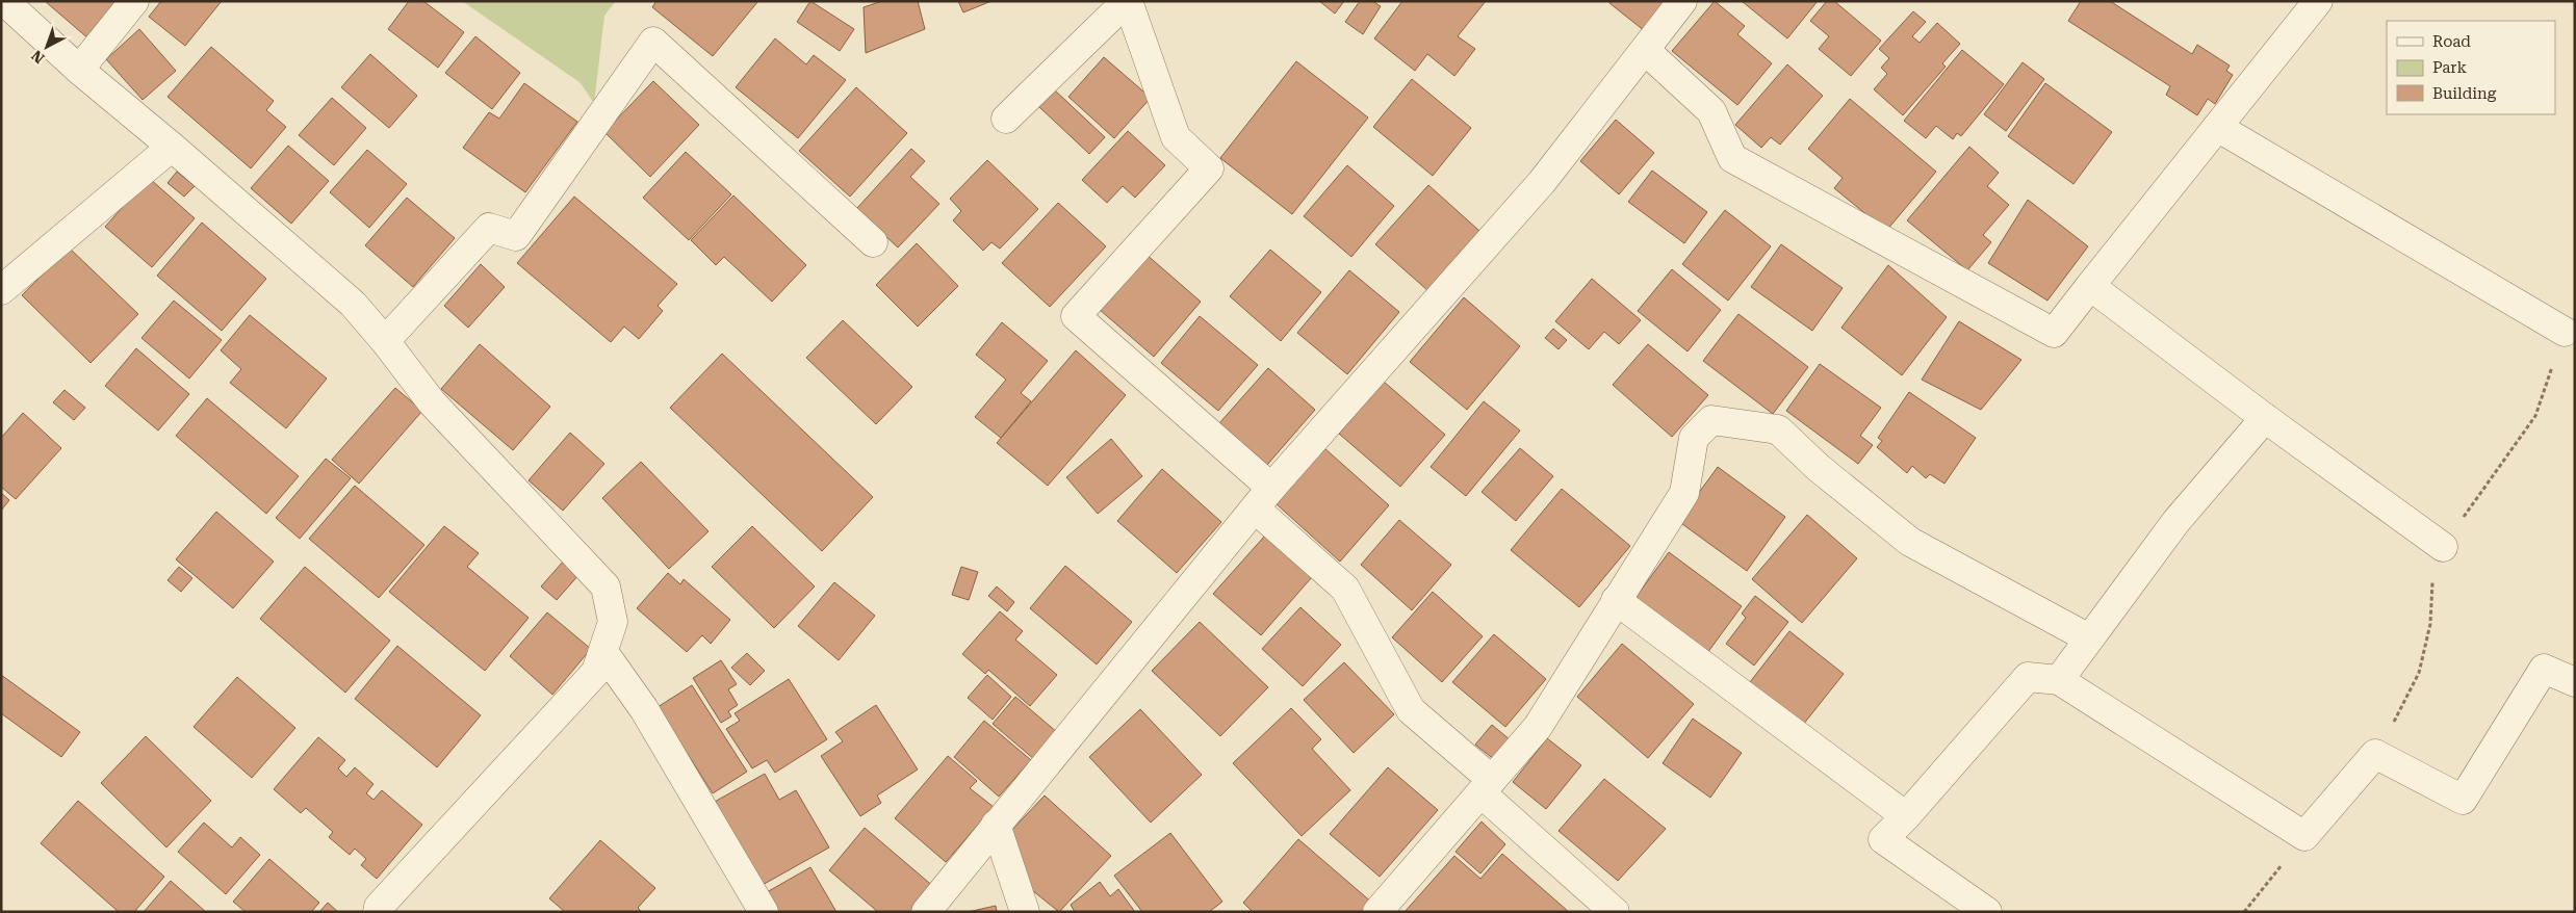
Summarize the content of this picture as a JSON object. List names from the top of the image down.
{
  "legend": ["Road", "Park", "Building"],
  "north": "bottom left"
}
